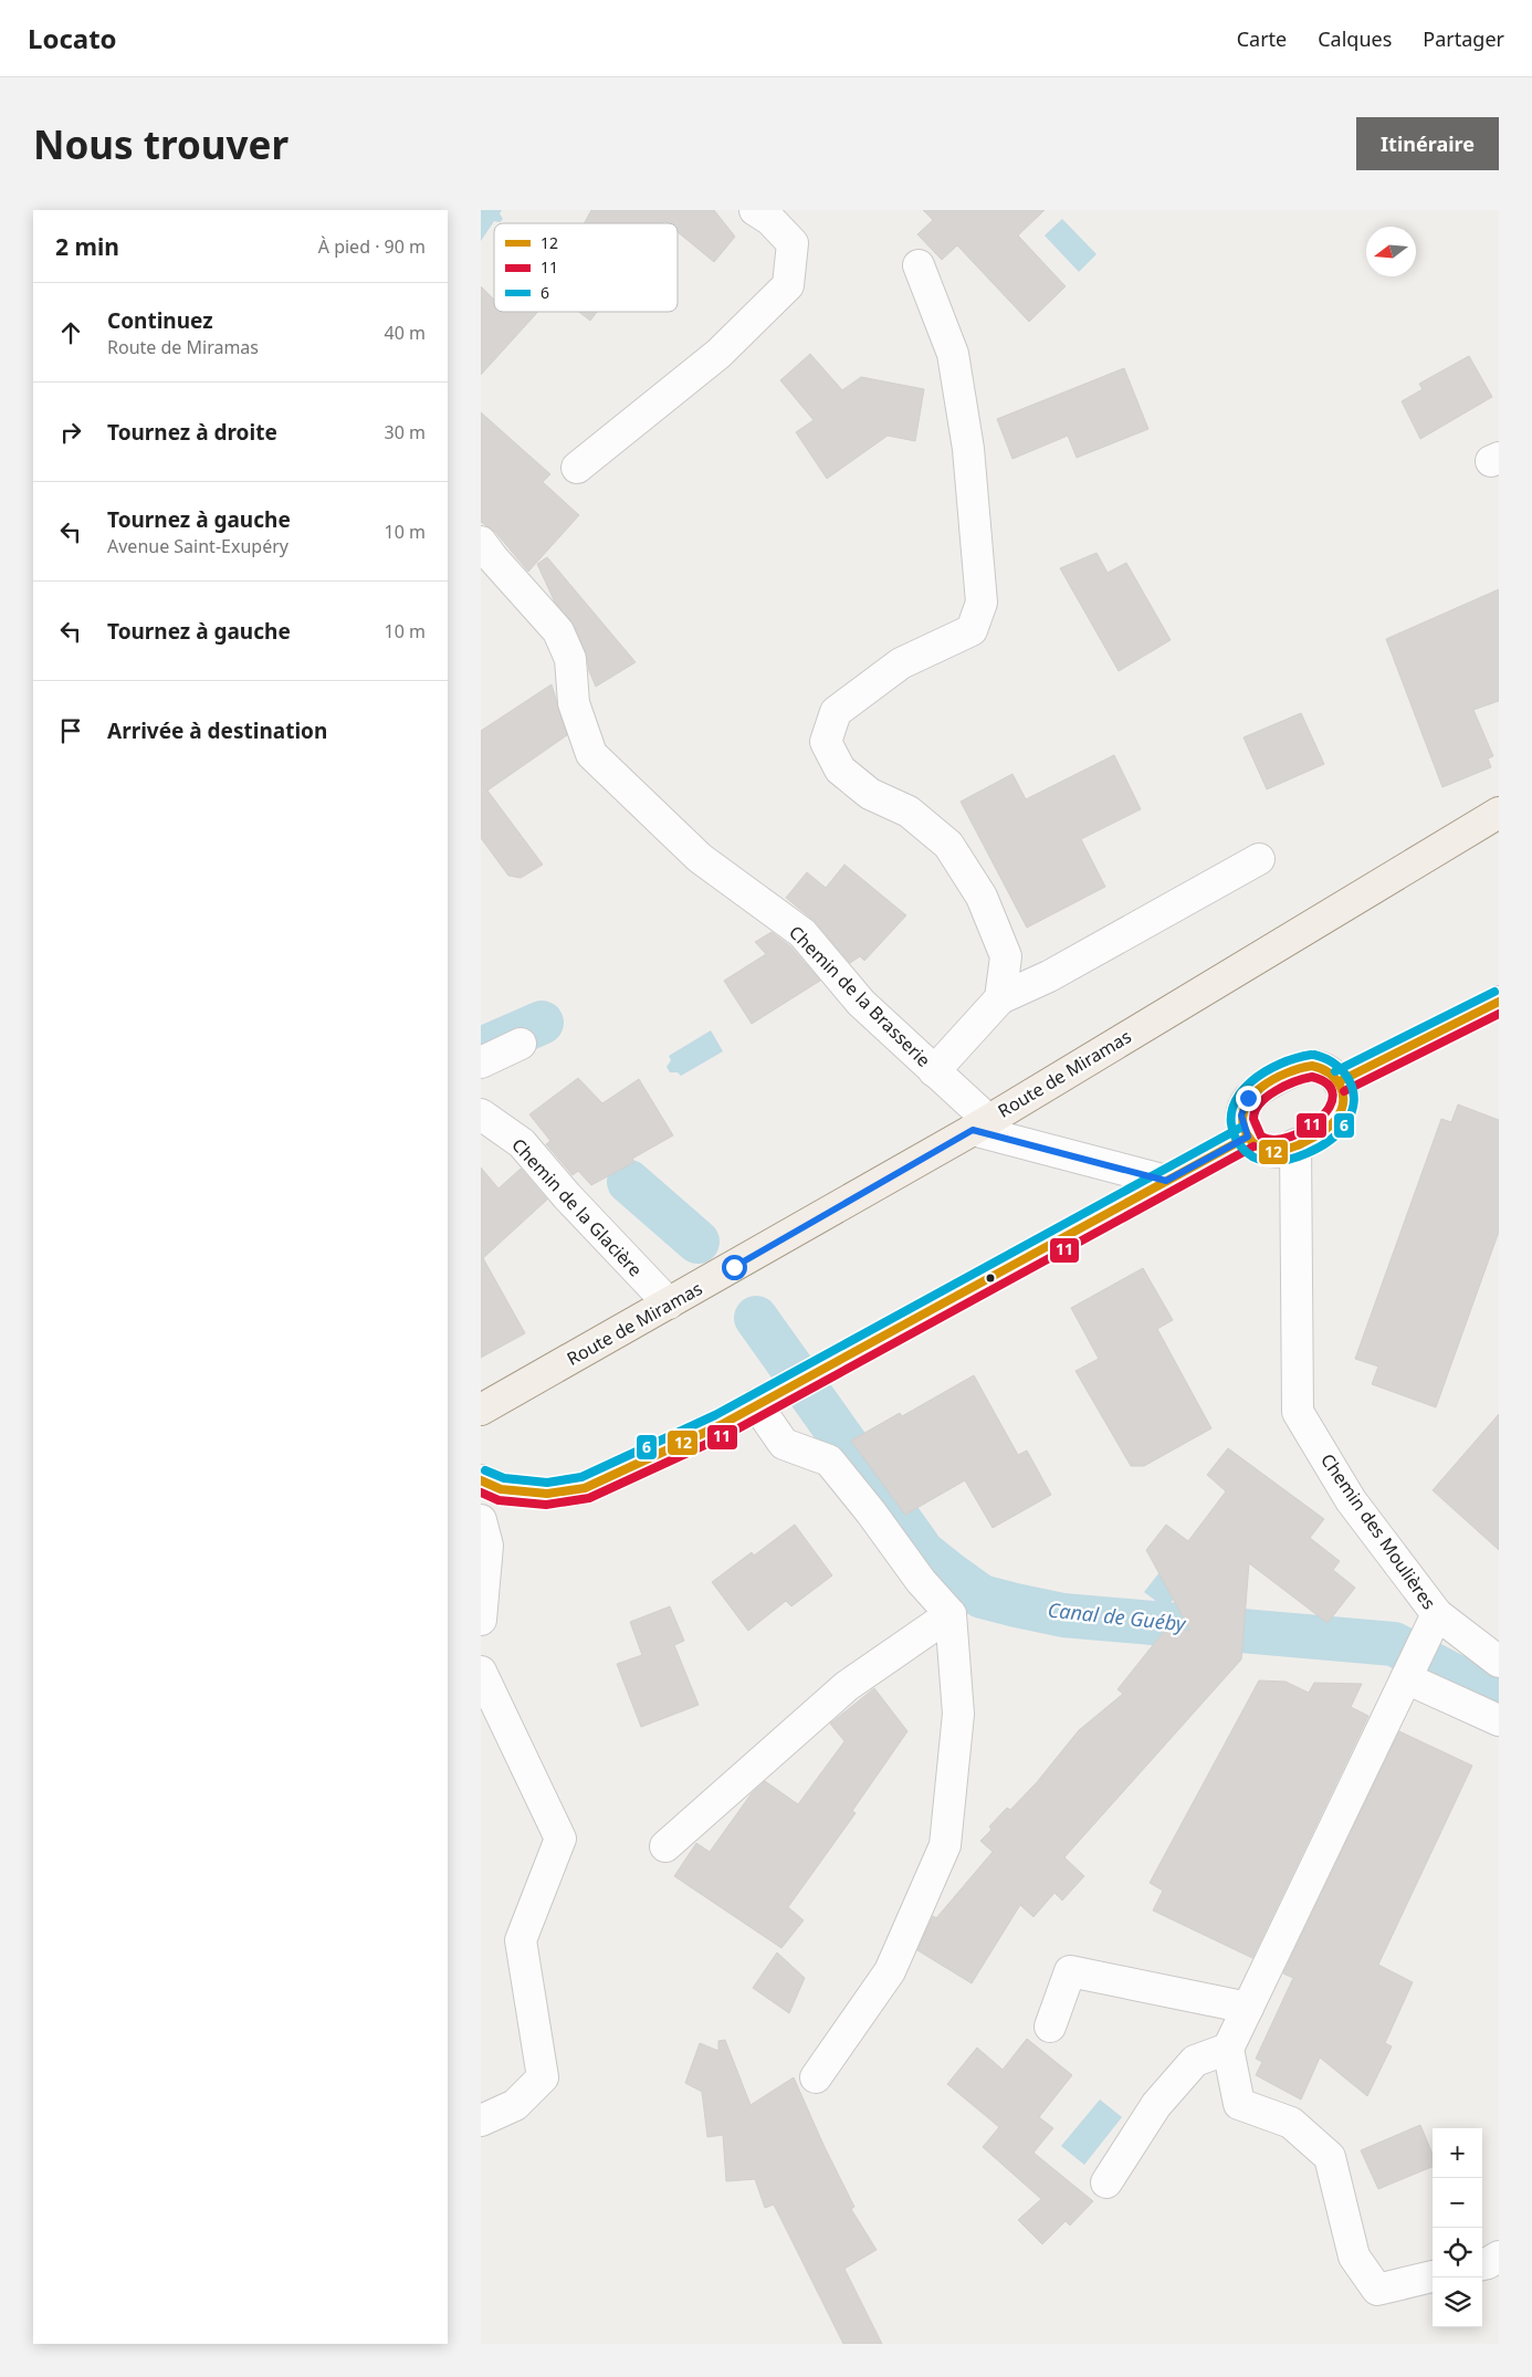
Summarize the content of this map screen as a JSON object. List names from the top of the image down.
{
  "streets": {
    "main road": ["Route de Miramas"],
    "street": ["Chemin de la Brasserie", "Chemin de la Glacière", "Chemin des Moulières"]
  },
  "crossings": [
    ["Chemin de la Brasserie", "Route de Miramas"],
    ["Route de Miramas", "Chemin de la Glacière"]
  ],
  "water": ["Canal de Guéby"],
  "lines": ["transit line 6", "transit line 12", "transit line 11"],
  "legend": ["12", "11", "6"],
  "north": "left",
  "page": {
    "header": "Locato",
    "nav": ["Carte", "Calques", "Partager"],
    "buttons": "Itinéraire",
    "title": "Nous trouver",
    "heading": ["2 min", "À pied · 90 m"],
    "list": [
      ["Continuez", "Route de Miramas", "40 m"],
      ["Tournez à droite", "30 m"],
      ["Tournez à gauche", "Avenue Saint-Exupéry", "10 m"],
      ["Tournez à gauche", "10 m"],
      "Arrivée à destination"
    ],
    "map_buttons": ["+", "−"]
  }
}
